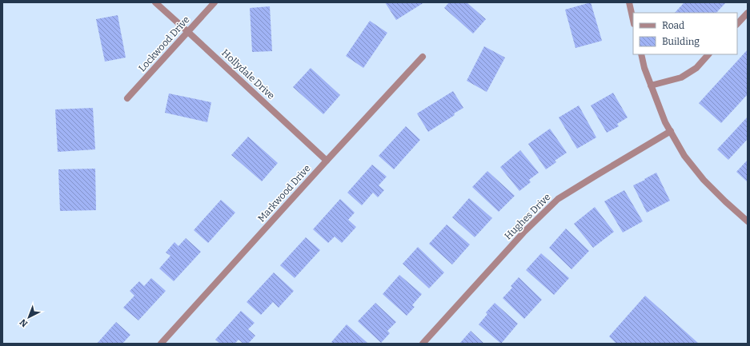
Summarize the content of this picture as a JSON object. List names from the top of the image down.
{
  "streets": {
    "street": [
      "Lockwood Drive",
      "Hollydale Drive",
      "Markwood Drive",
      "Hughes Drive"
    ]
  },
  "crossings": [
    ["Lockwood Drive", "Hollydale Drive"],
    ["Hollydale Drive", "Markwood Drive"]
  ],
  "legend": ["Road", "Building"],
  "north": "bottom left"
}
